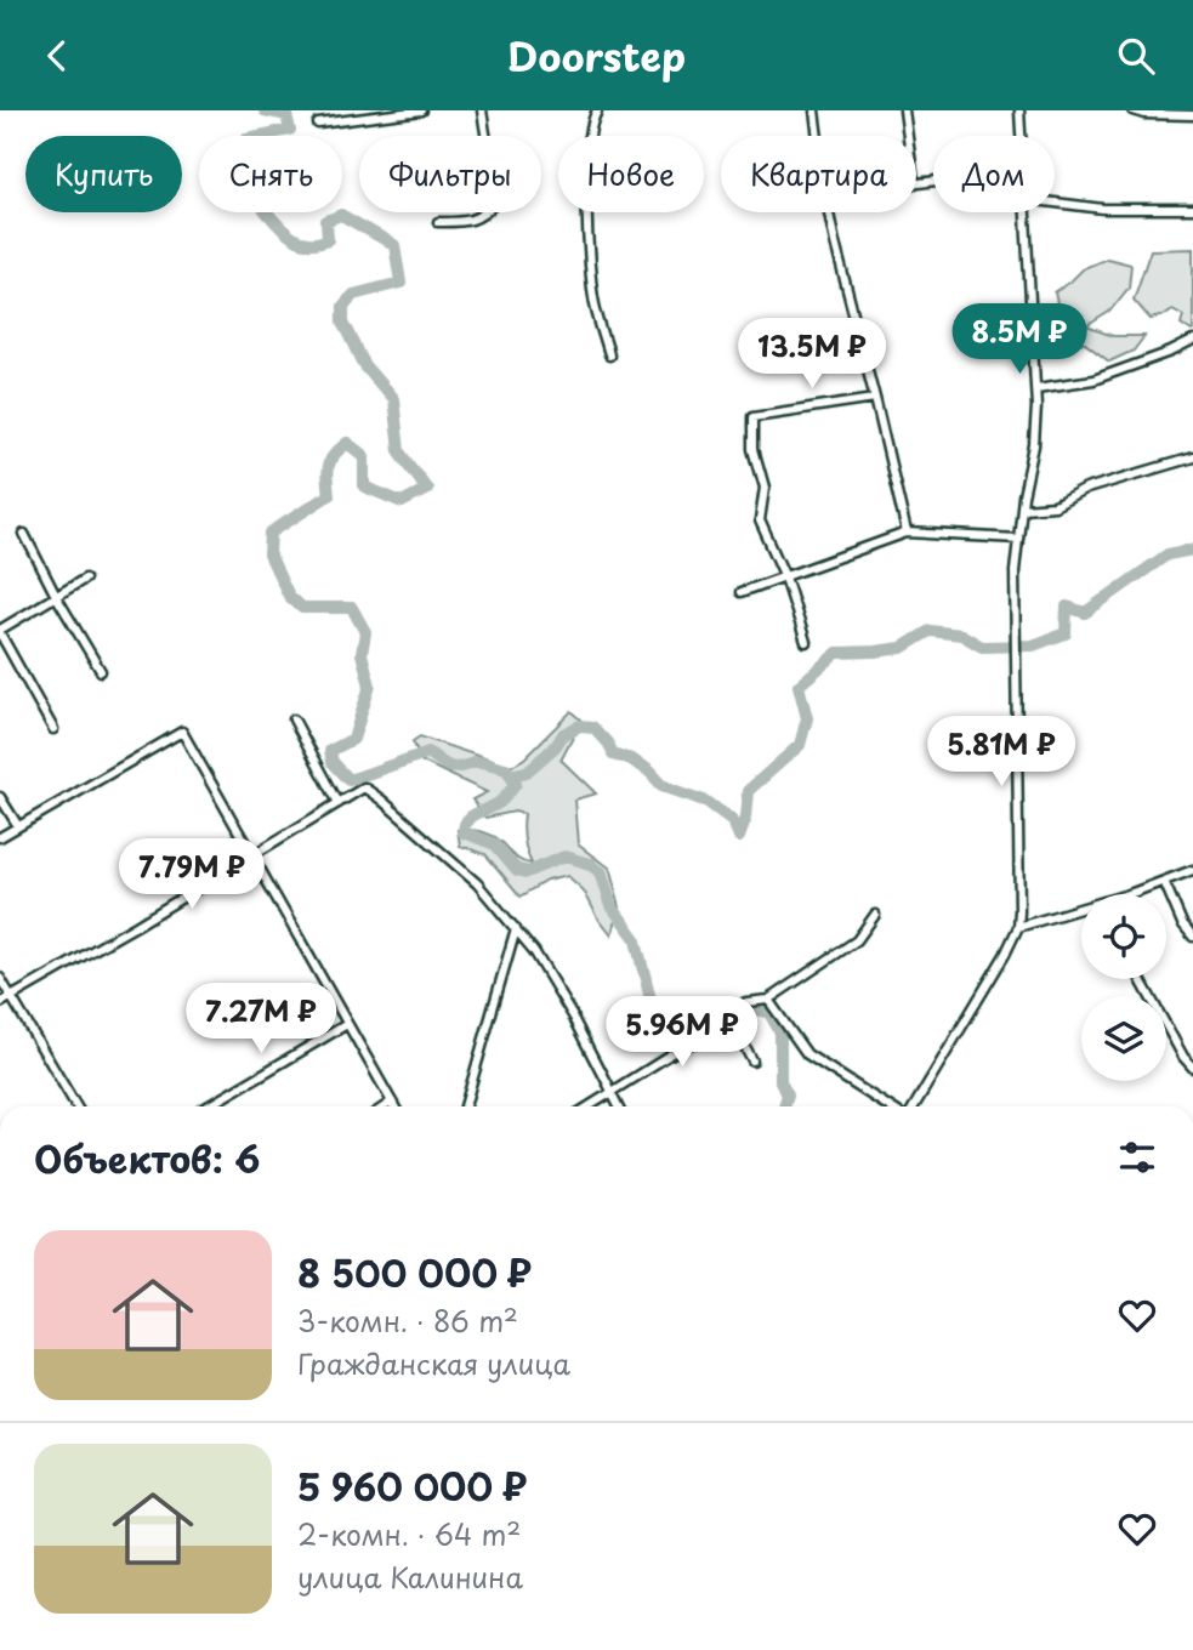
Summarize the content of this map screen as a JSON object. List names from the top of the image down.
{
  "page": {
    "header": "Doorstep",
    "chip": [
      "Купить",
      "Снять",
      "Фильтры",
      "Новое",
      "Квартира",
      "Дом"
    ],
    "price": [
      "8.5M ₽",
      "13.5M ₽",
      "5.81M ₽",
      "7.79M ₽",
      "7.27M ₽",
      "5.96M ₽"
    ],
    "heading": "Объектов: 6",
    "list": [
      {
        "name": "8 500 000 ₽",
        "note": "3-комн. · 86 m² · Гражданская улица"
      },
      {
        "name": "5 960 000 ₽",
        "note": "2-комн. · 64 m² · улица Калинина"
      }
    ]
  }
}
